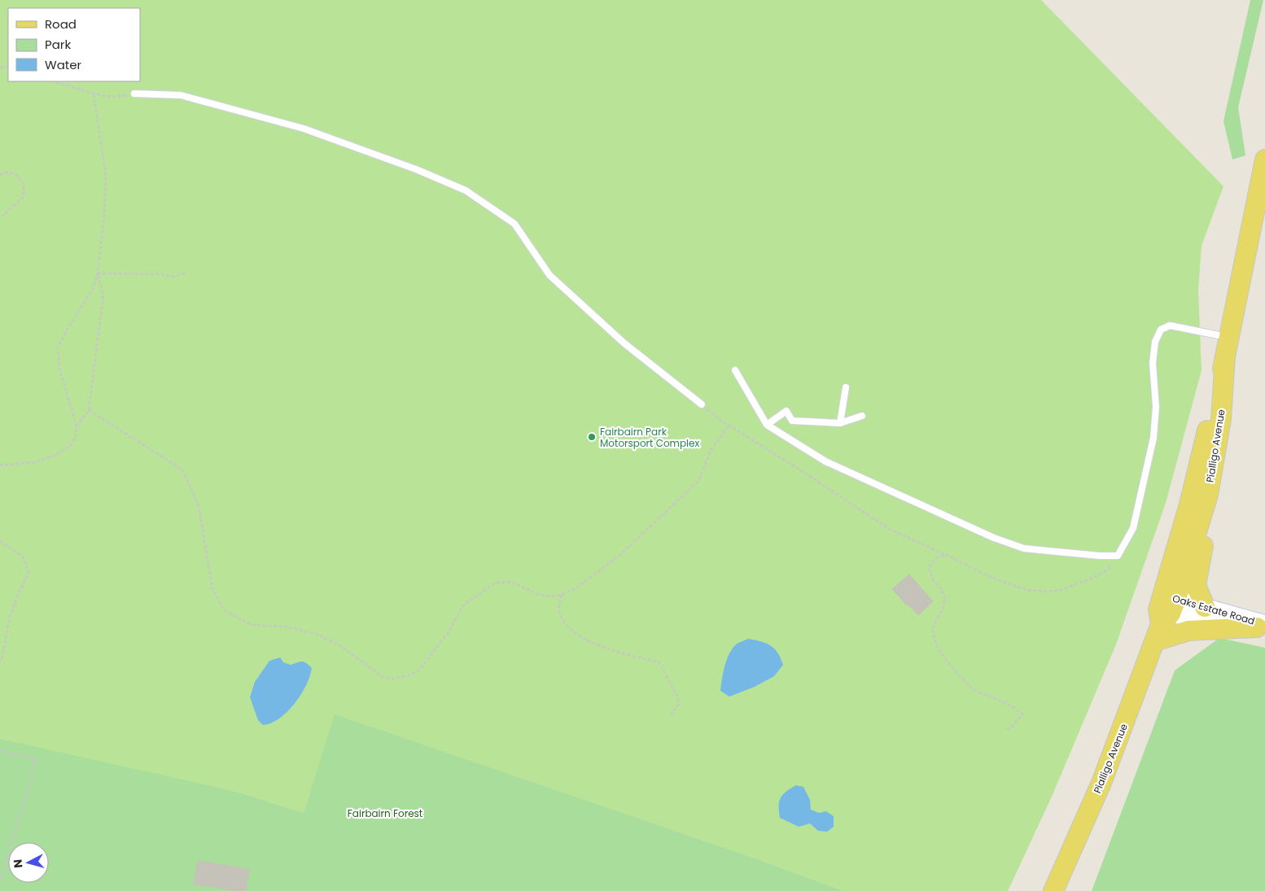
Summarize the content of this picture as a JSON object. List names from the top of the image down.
{
  "streets": {
    "main road": ["Pialligo Avenue", "Oaks Estate Road"]
  },
  "crossings": [
    ["Pialligo Avenue", "Oaks Estate Road"]
  ],
  "parks": ["Fairbairn Forest"],
  "places": ["Fairbairn Park Motorsport Complex"],
  "legend": ["Road", "Park", "Water"],
  "north": "left"
}
